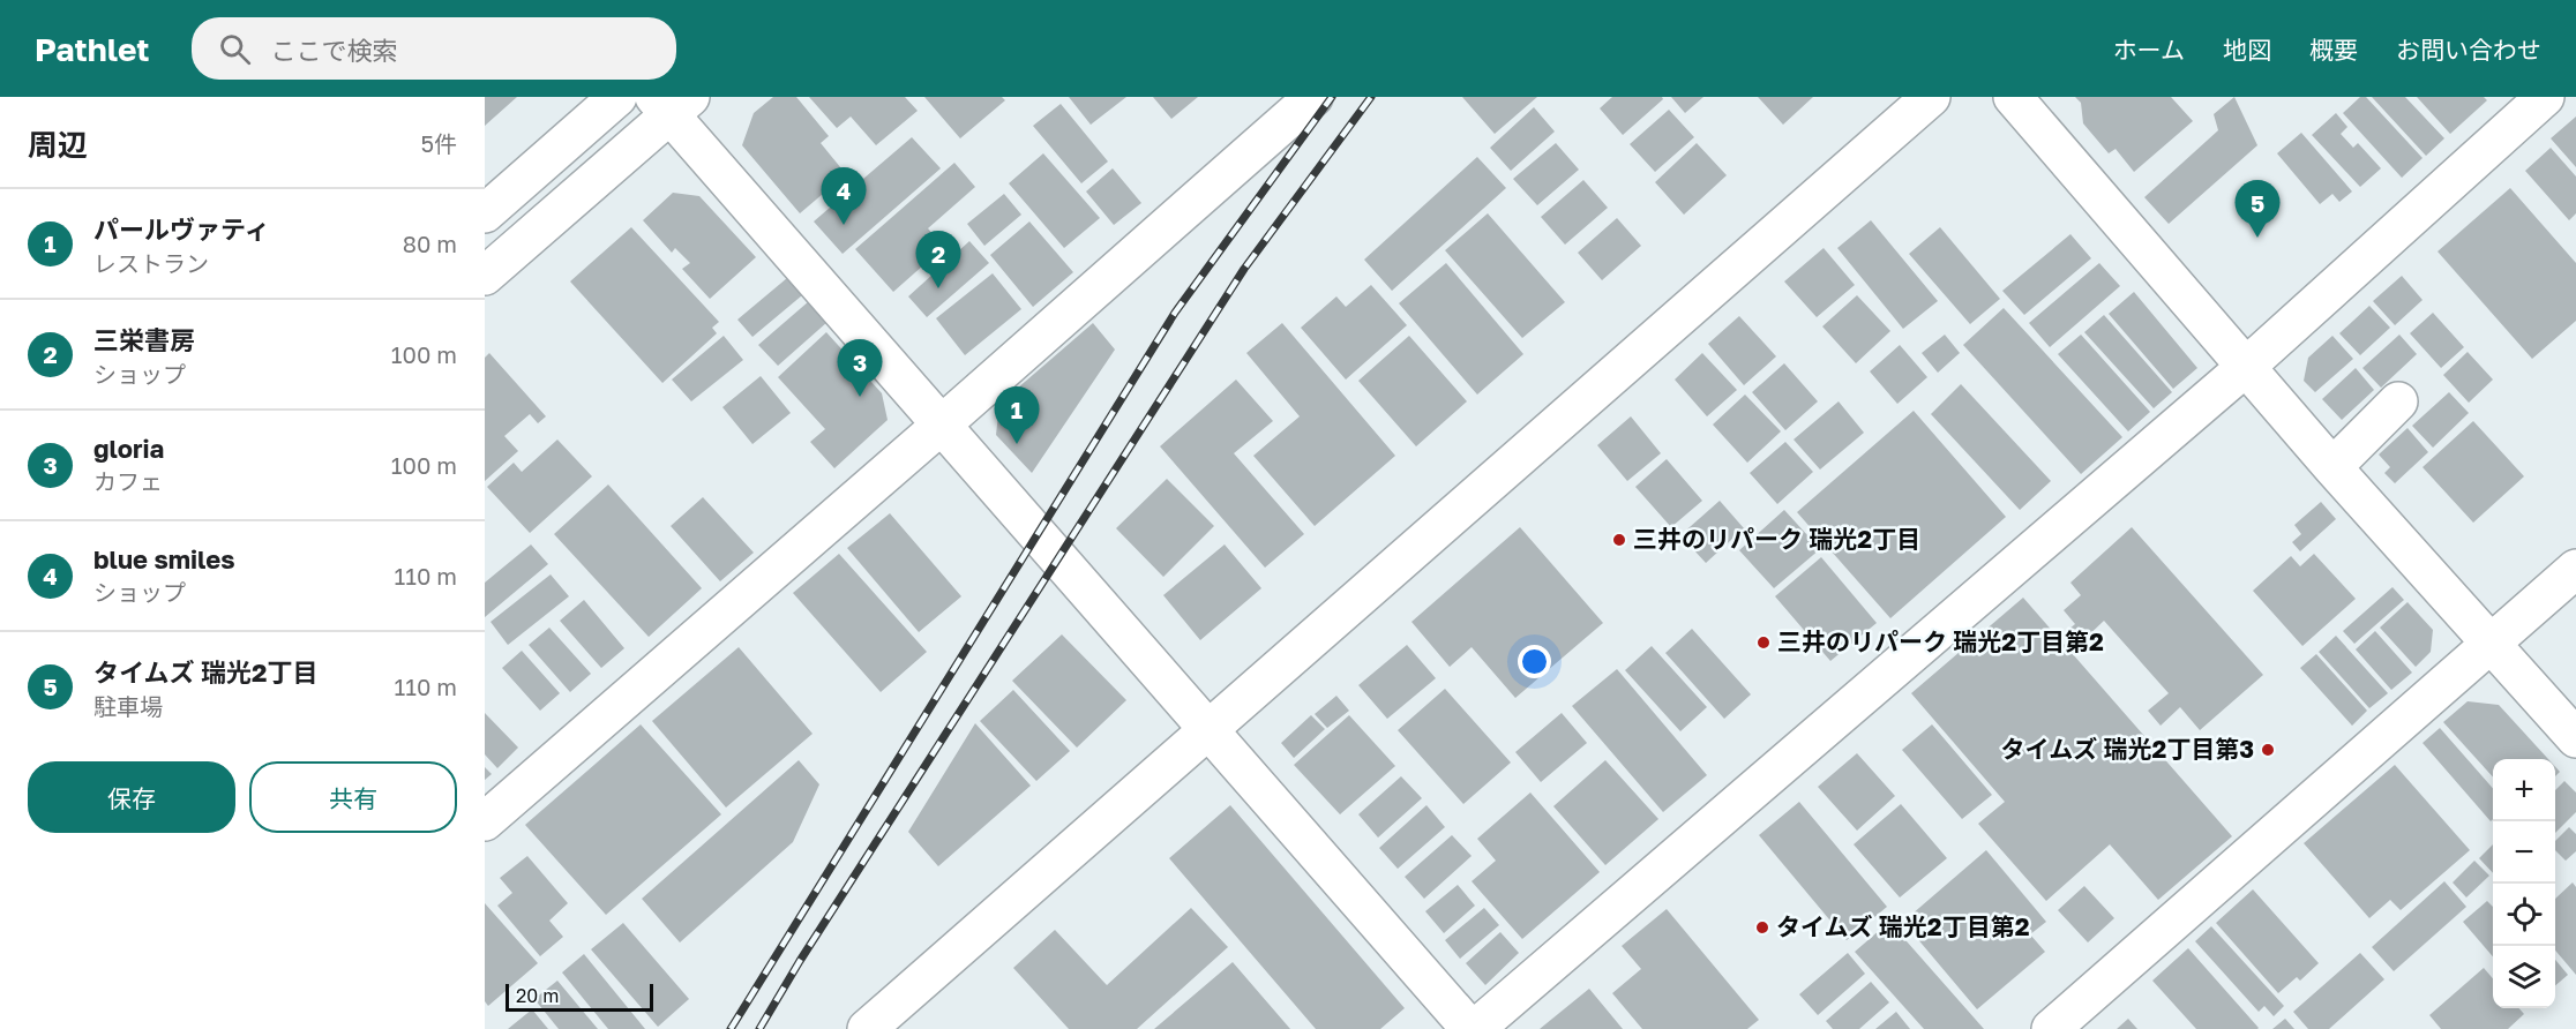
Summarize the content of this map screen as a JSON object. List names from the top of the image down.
{
  "places": [
    "三井のリパーク 瑞光2丁目",
    "三井のリパーク 瑞光2丁目第2",
    "タイムズ 瑞光2丁目第3",
    "タイムズ 瑞光2丁目第2"
  ],
  "scale_bar": "20 m",
  "page": {
    "header": "Pathlet",
    "search": "ここで検索",
    "nav": [
      "ホーム",
      "地図",
      "概要",
      "お問い合わせ"
    ],
    "heading": ["周辺", "5件"],
    "pins": [
      "4",
      "5",
      "2",
      "3",
      "1"
    ],
    "list": [
      {
        "mark": "1",
        "name": "パールヴァティ",
        "note": "レストラン",
        "value": "80 m"
      },
      {
        "mark": "2",
        "name": "三栄書房",
        "note": "ショップ",
        "value": "100 m"
      },
      {
        "mark": "3",
        "name": "gloria",
        "note": "カフェ",
        "value": "100 m"
      },
      {
        "mark": "4",
        "name": "blue smiles",
        "note": "ショップ",
        "value": "110 m"
      },
      {
        "mark": "5",
        "name": "タイムズ 瑞光2丁目",
        "note": "駐車場",
        "value": "110 m"
      }
    ],
    "buttons": ["保存", "共有"],
    "map_buttons": ["+", "−"],
    "scale": "20 m"
  }
}
